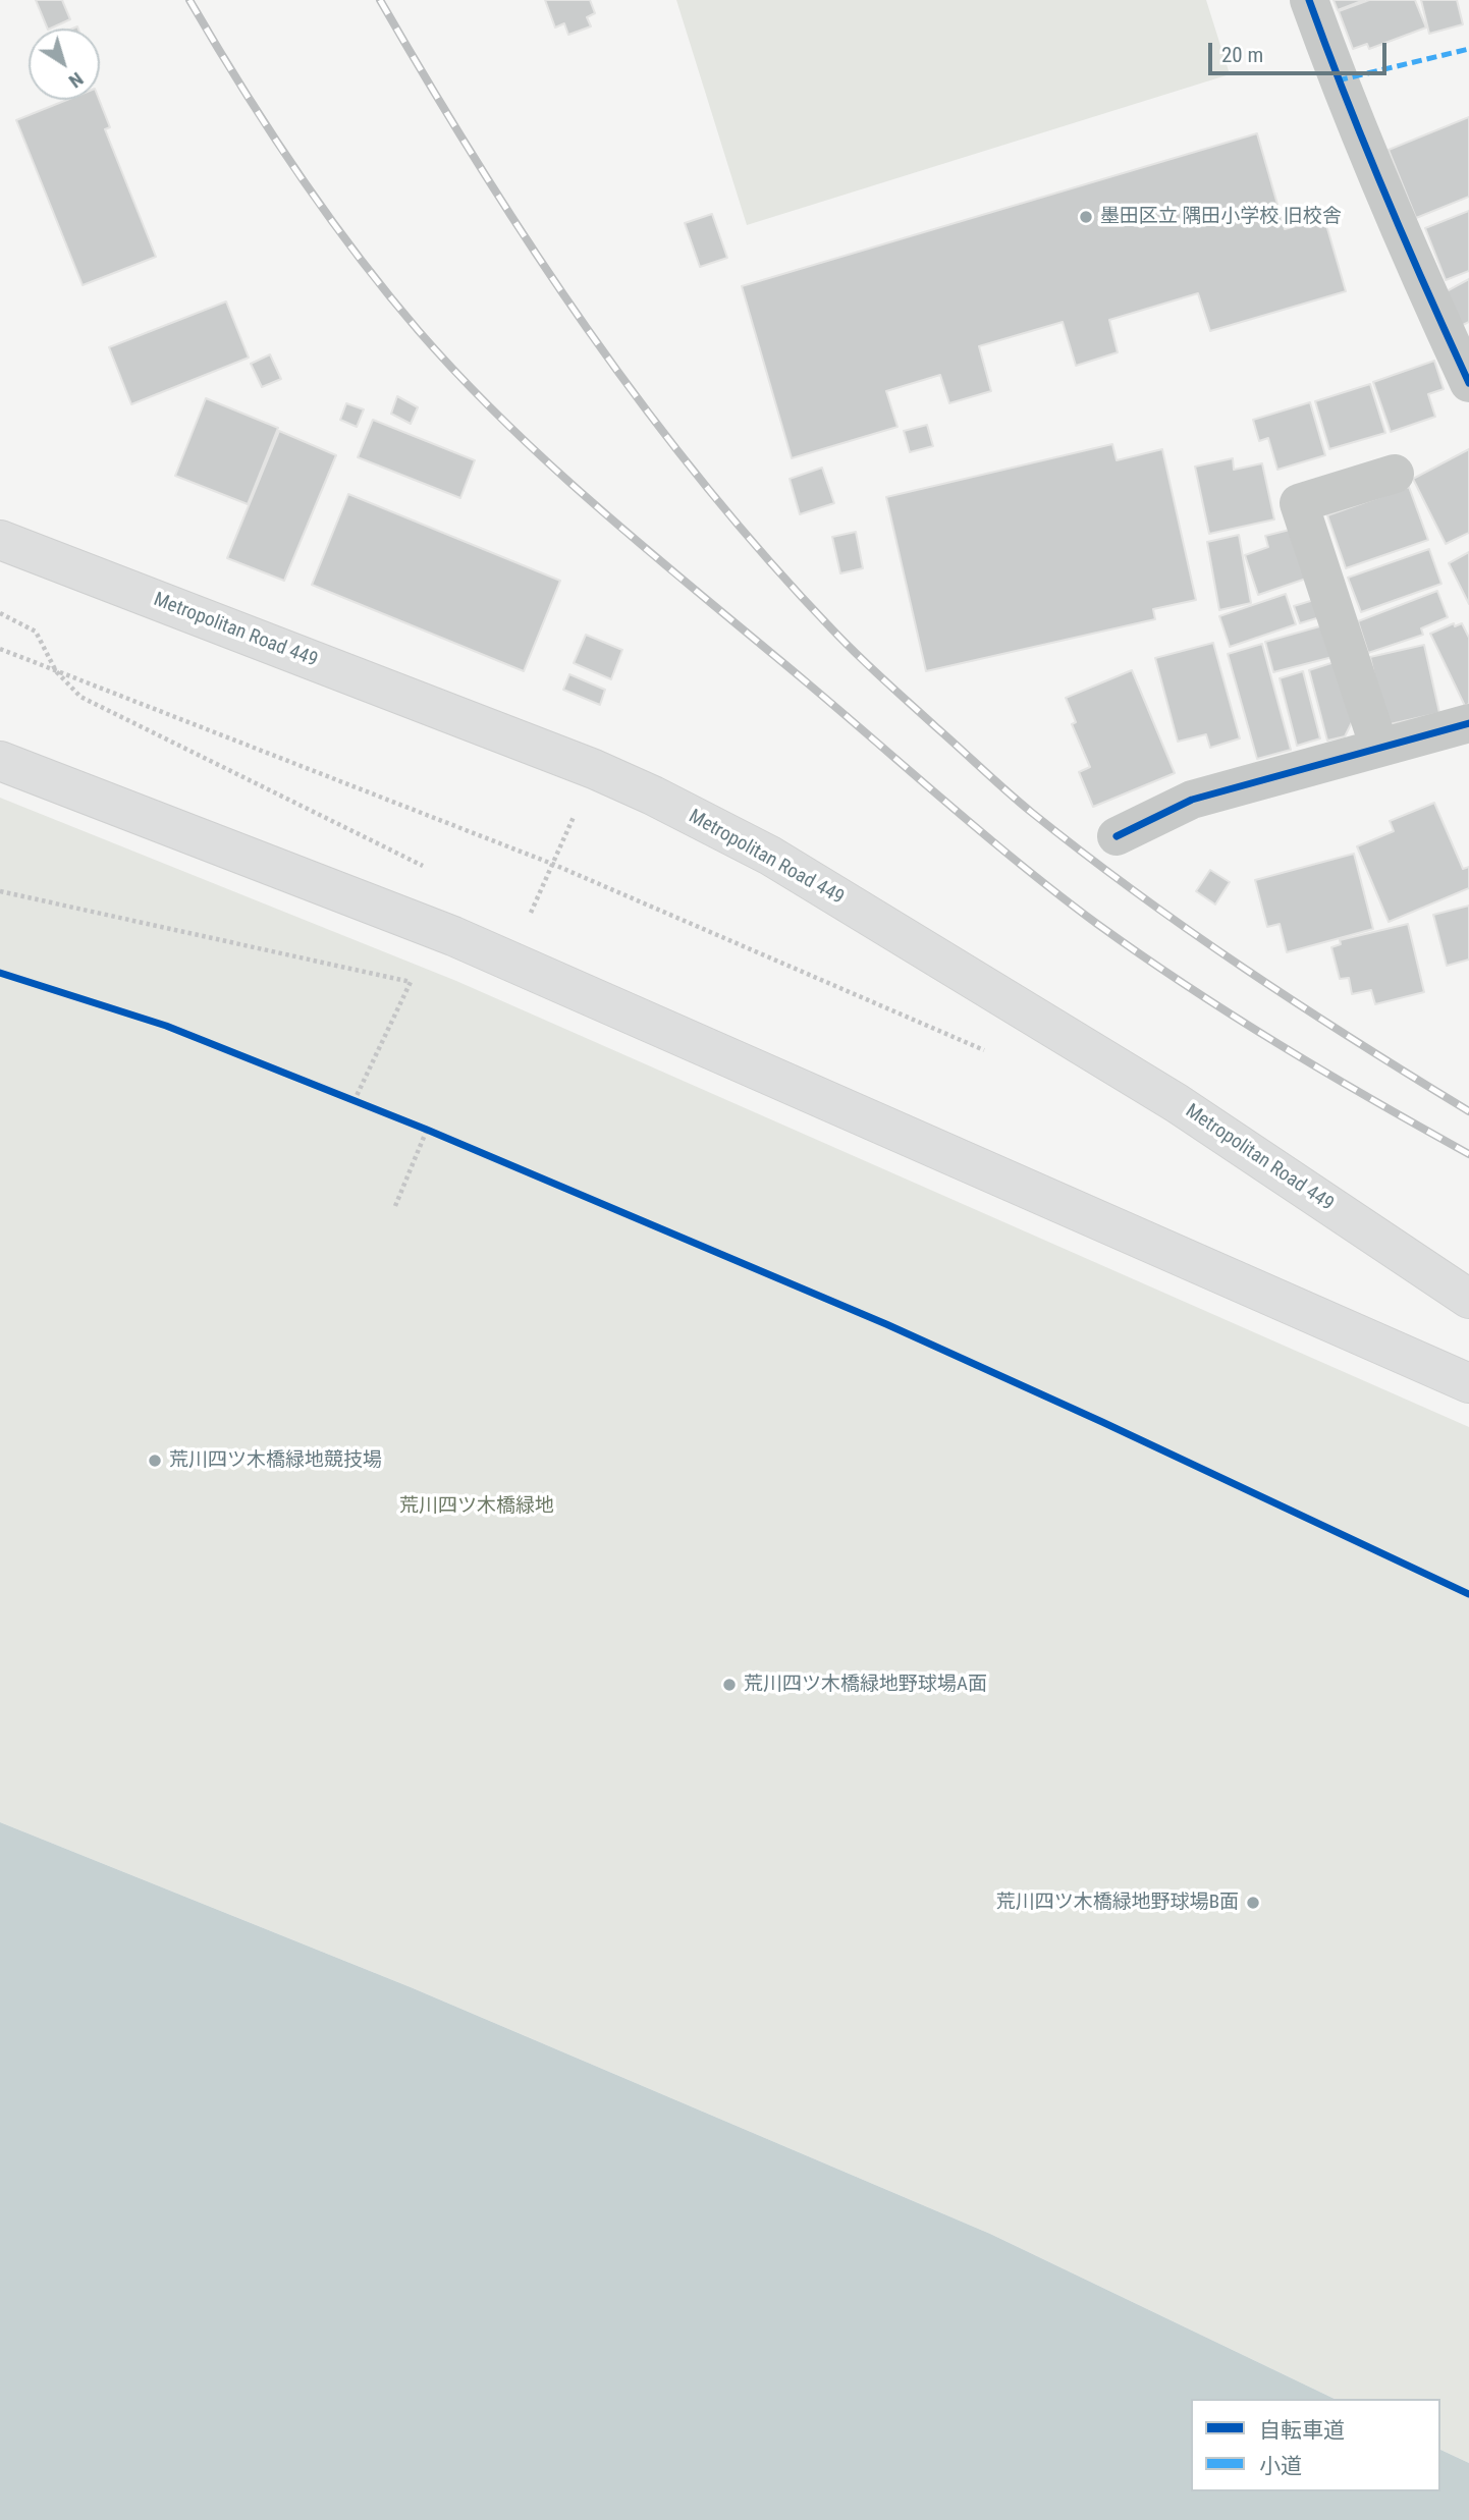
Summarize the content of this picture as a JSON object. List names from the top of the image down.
{
  "streets": {
    "main road": ["Metropolitan Road 449"]
  },
  "parks": ["荒川四ツ木橋緑地"],
  "places": [
    "墨田区立 隅田小学校 旧校舎",
    "荒川四ツ木橋緑地競技場",
    "荒川四ツ木橋緑地野球場A面",
    "荒川四ツ木橋緑地野球場B面"
  ],
  "legend": ["自転車道", "小道"],
  "scale_bar": "20 m",
  "north": "bottom right"
}
